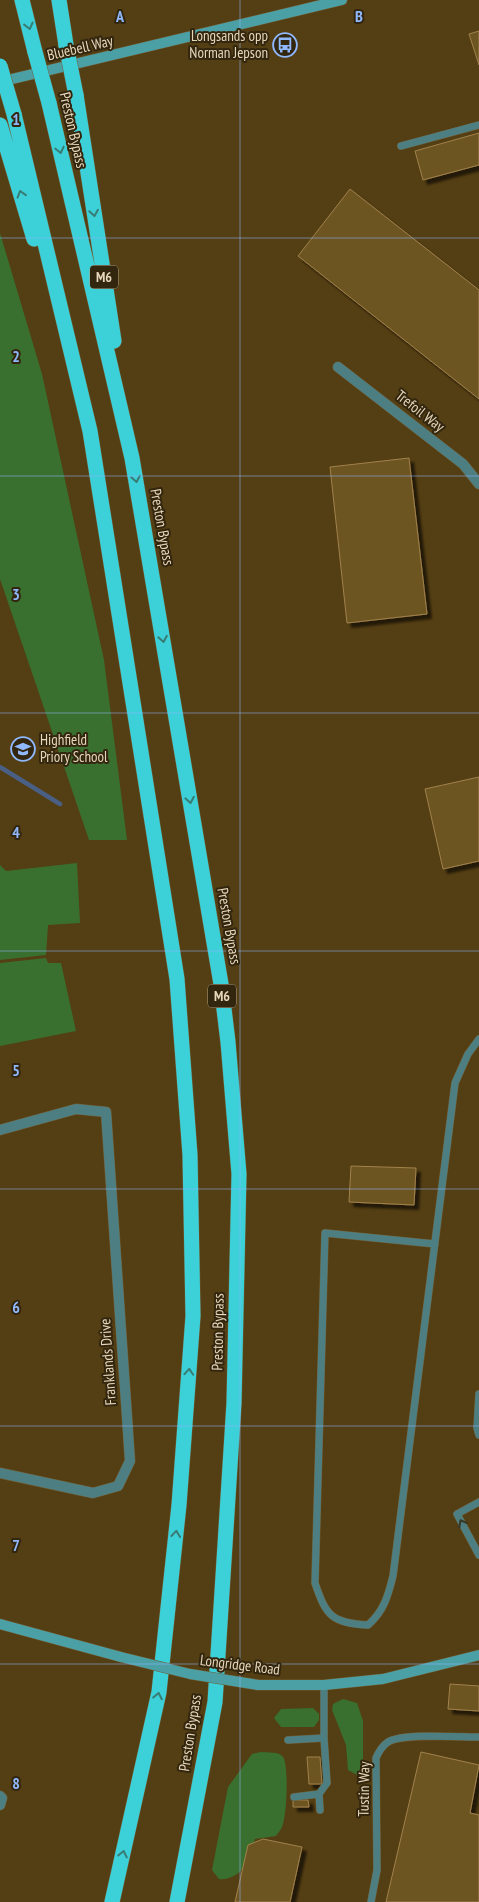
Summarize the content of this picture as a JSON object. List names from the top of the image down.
{
  "streets": {
    "highway": ["Preston Bypass", "M6"],
    "main road": ["Bluebell Way", "Longridge Road"],
    "street": ["Trefoil Way", "Franklands Drive"],
    "lane": ["Tustin Way"]
  },
  "crossings": [
    ["Preston Bypass", "M6"]
  ],
  "places": {
    "bus stop": ["Longsands opp Norman Jepson"],
    "school or university": ["Highfield Priory School"]
  },
  "grid": {
    "columns": ["A", "B"],
    "rows": [
      "1",
      "2",
      "3",
      "4",
      "5",
      "6",
      "7",
      "8"
    ]
  }
}
